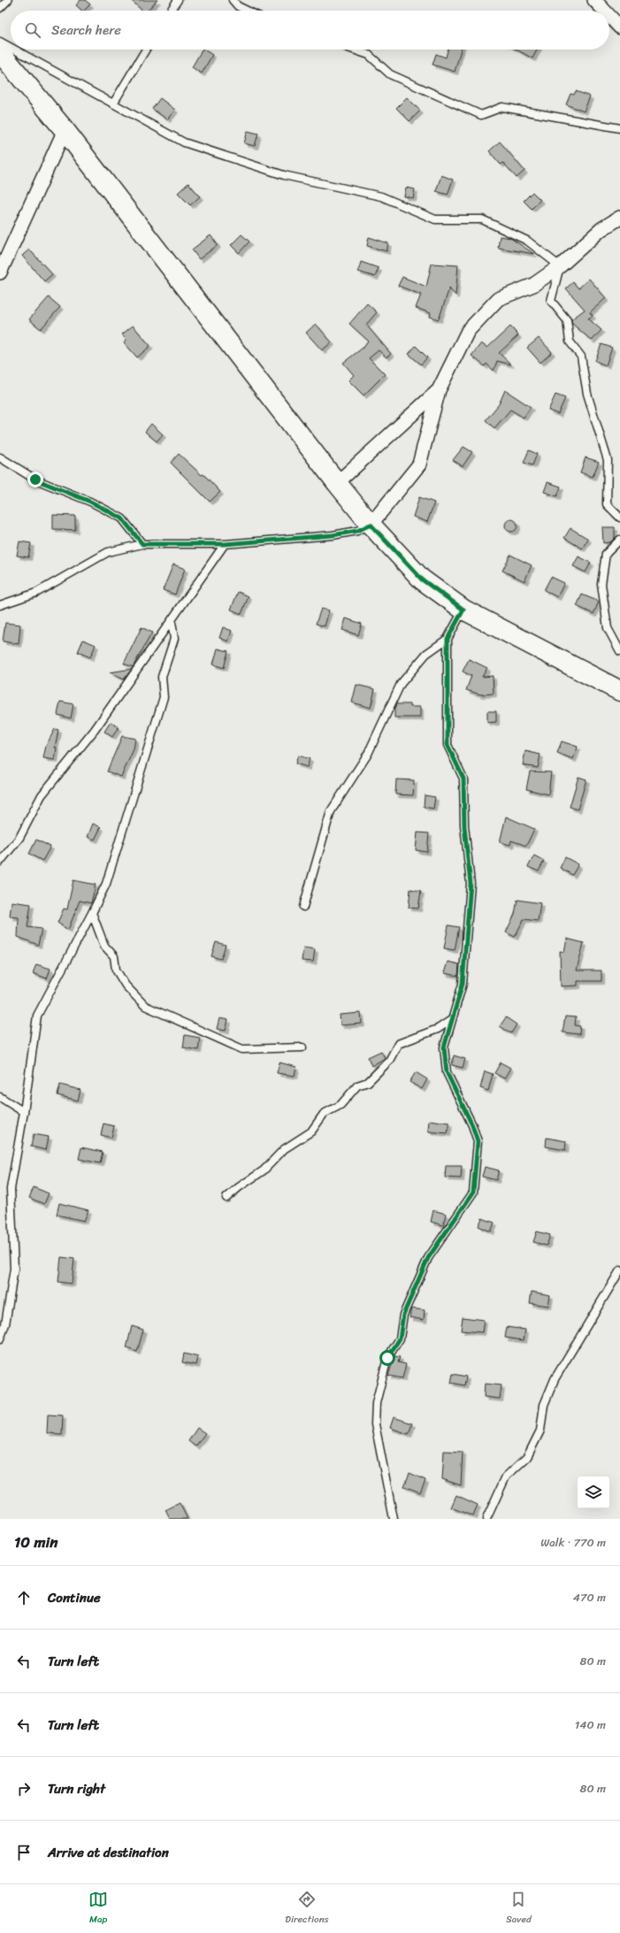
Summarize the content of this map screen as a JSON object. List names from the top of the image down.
{
  "page": {
    "search": "Search here",
    "heading": ["10 min", "Walk · 770 m"],
    "list": [
      ["Continue", "470 m"],
      ["Turn left", "80 m"],
      ["Turn left", "140 m"],
      ["Turn right", "80 m"],
      "Arrive at destination"
    ],
    "nav": ["Map", "Directions", "Saved"]
  }
}
